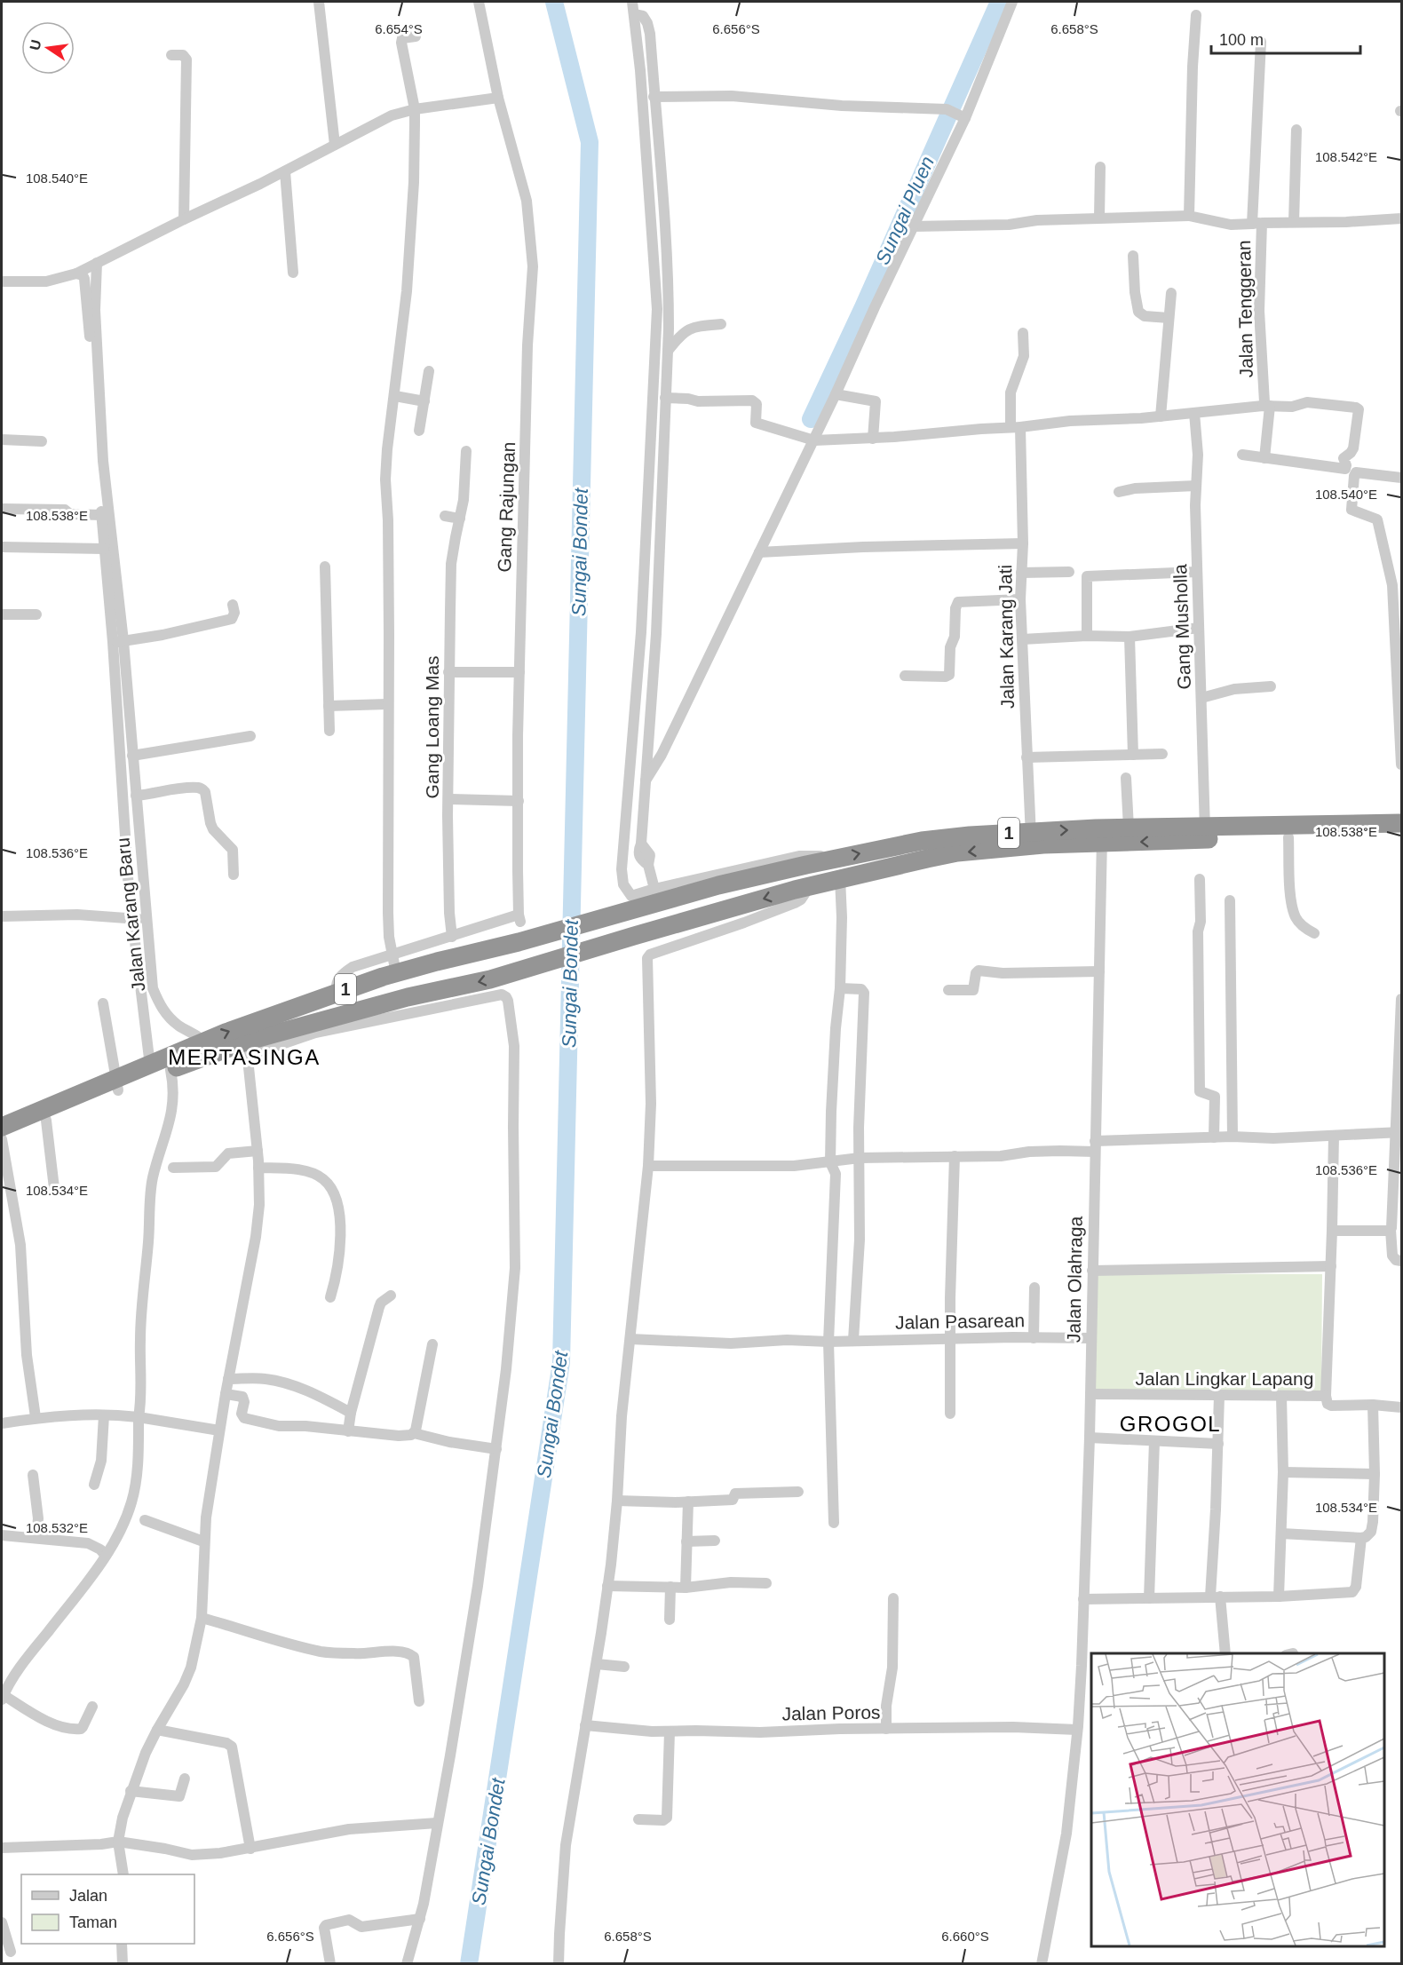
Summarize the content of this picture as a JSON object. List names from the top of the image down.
{
  "streets": {
    "highway": ["1"],
    "street": [
      "Jalan Tenggeran",
      "Gang Rajungan",
      "Gang Musholla",
      "Jalan Karang Jati",
      "Gang Loang Mas",
      "Jalan Karang Baru",
      "Jalan Olahraga",
      "Jalan Pasarean",
      "Jalan Lingkar Lapang",
      "Jalan Poros"
    ]
  },
  "crossings": [
    ["Gang Rajungan", "1"],
    ["Gang Musholla", "1"],
    ["Jalan Karang Jati", "1"],
    ["1", "Jalan Karang Baru"],
    ["1", "Jalan Olahraga"],
    ["Jalan Olahraga", "Jalan Pasarean"],
    ["Jalan Olahraga", "Jalan Lingkar Lapang"],
    ["Jalan Olahraga", "Jalan Poros"]
  ],
  "districts": ["MERTASINGA", "GROGOL"],
  "water": ["Sungai Pluen", "Sungai Bondet"],
  "legend": ["Jalan", "Taman"],
  "scale_bar": "100 m",
  "north": "left",
  "coordinates": [
    "6.654°S",
    "6.656°S",
    "6.658°S",
    "108.542°E",
    "108.540°E",
    "108.538°E",
    "108.536°E",
    "108.534°E",
    "108.532°E",
    "6.660°S"
  ]
}
